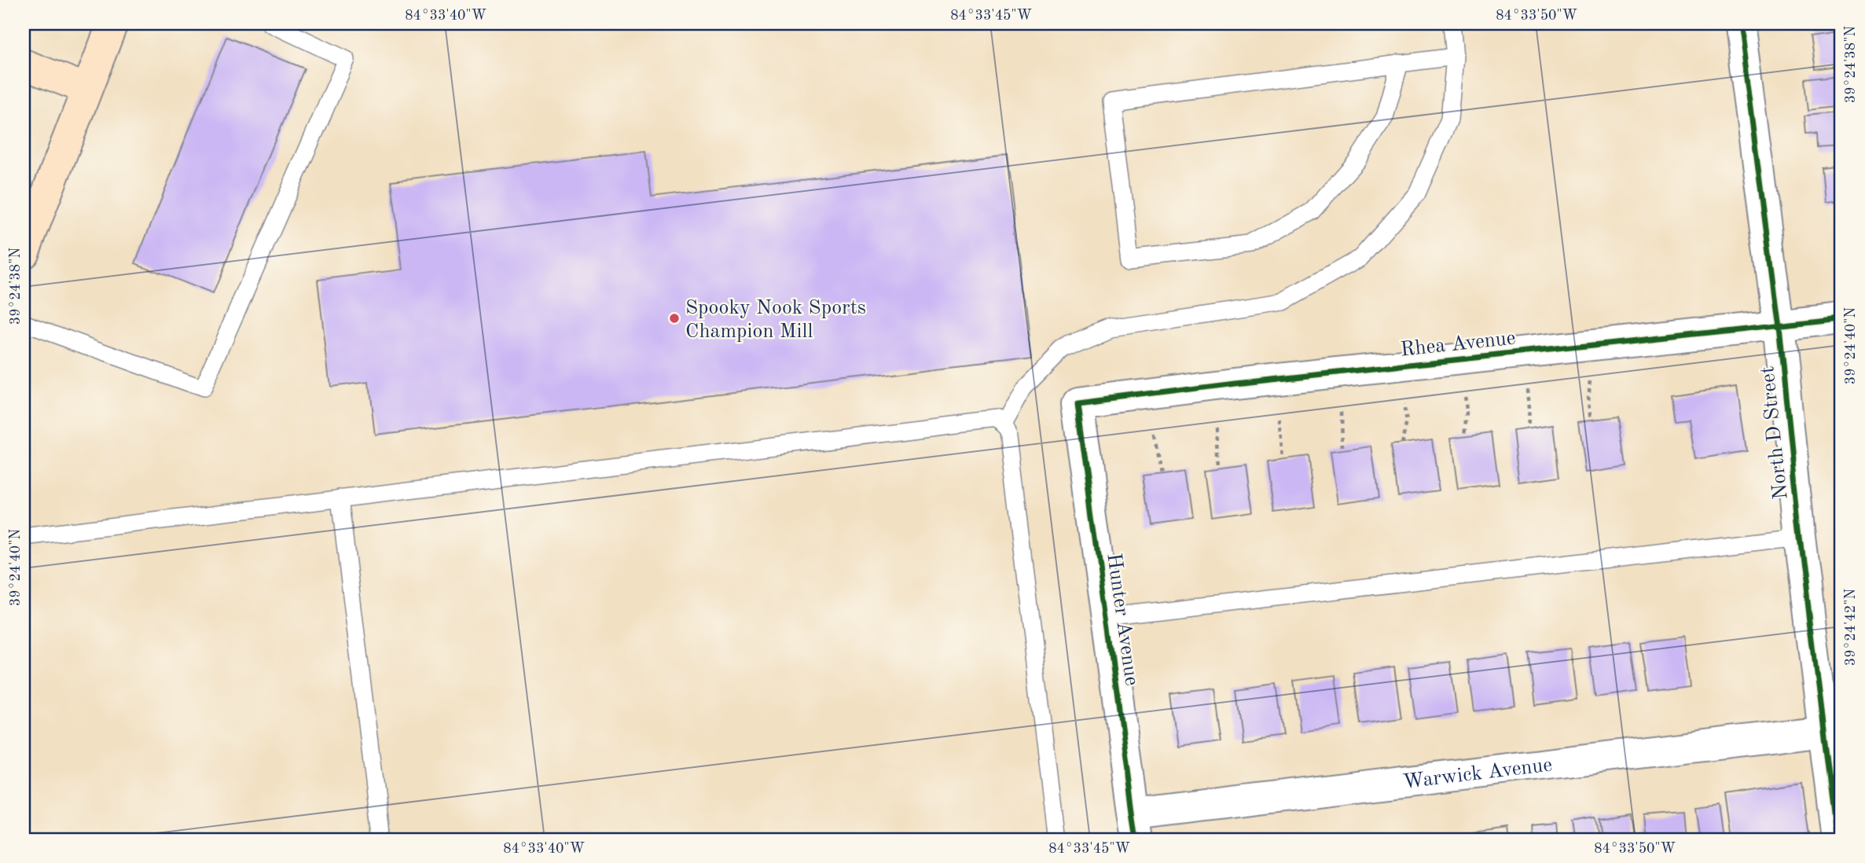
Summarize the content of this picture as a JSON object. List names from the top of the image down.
{
  "streets": {
    "street": [
      "Rhea Avenue",
      "North D Street",
      "Hunter Avenue",
      "Warwick Avenue"
    ]
  },
  "crossings": [
    ["Rhea Avenue", "North D Street"],
    ["Rhea Avenue", "Hunter Avenue"],
    ["North D Street", "Warwick Avenue"],
    ["Hunter Avenue", "Warwick Avenue"]
  ],
  "places": ["Spooky Nook Sports Champion Mill"],
  "coordinates": [
    "84°33'40\"W",
    "84°33'45\"W",
    "84°33'50\"W",
    "39°24'38\"N",
    "39°24'40\"N",
    "39°24'42\"N"
  ]
}
